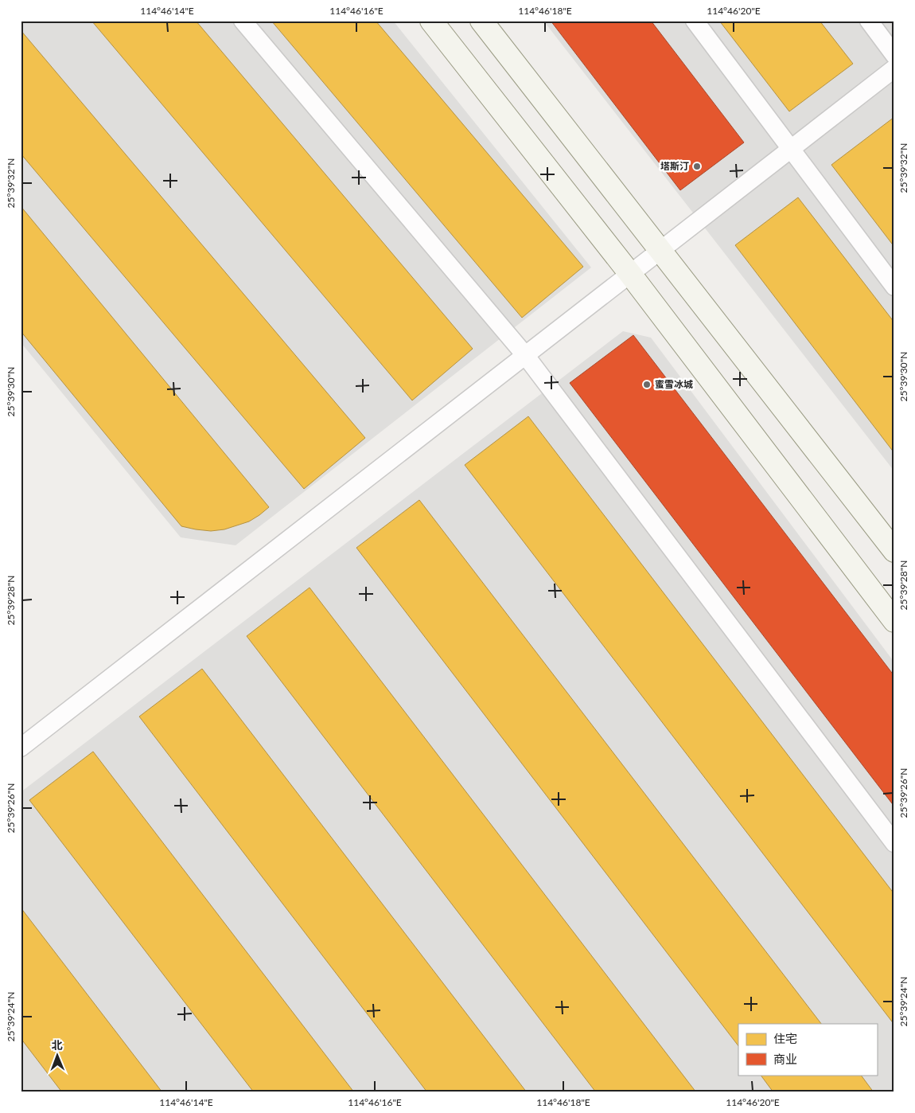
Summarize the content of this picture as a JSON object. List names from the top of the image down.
{
  "places": ["塔斯汀", "蜜雪冰城"],
  "legend": ["住宅", "商业"],
  "north": "top",
  "coordinates": [
    "114°46'14\"E",
    "114°46'16\"E",
    "114°46'18\"E",
    "114°46'20\"E",
    "25°39'32\"N",
    "25°39'30\"N",
    "25°39'28\"N",
    "25°39'26\"N",
    "25°39'24\"N"
  ]
}
